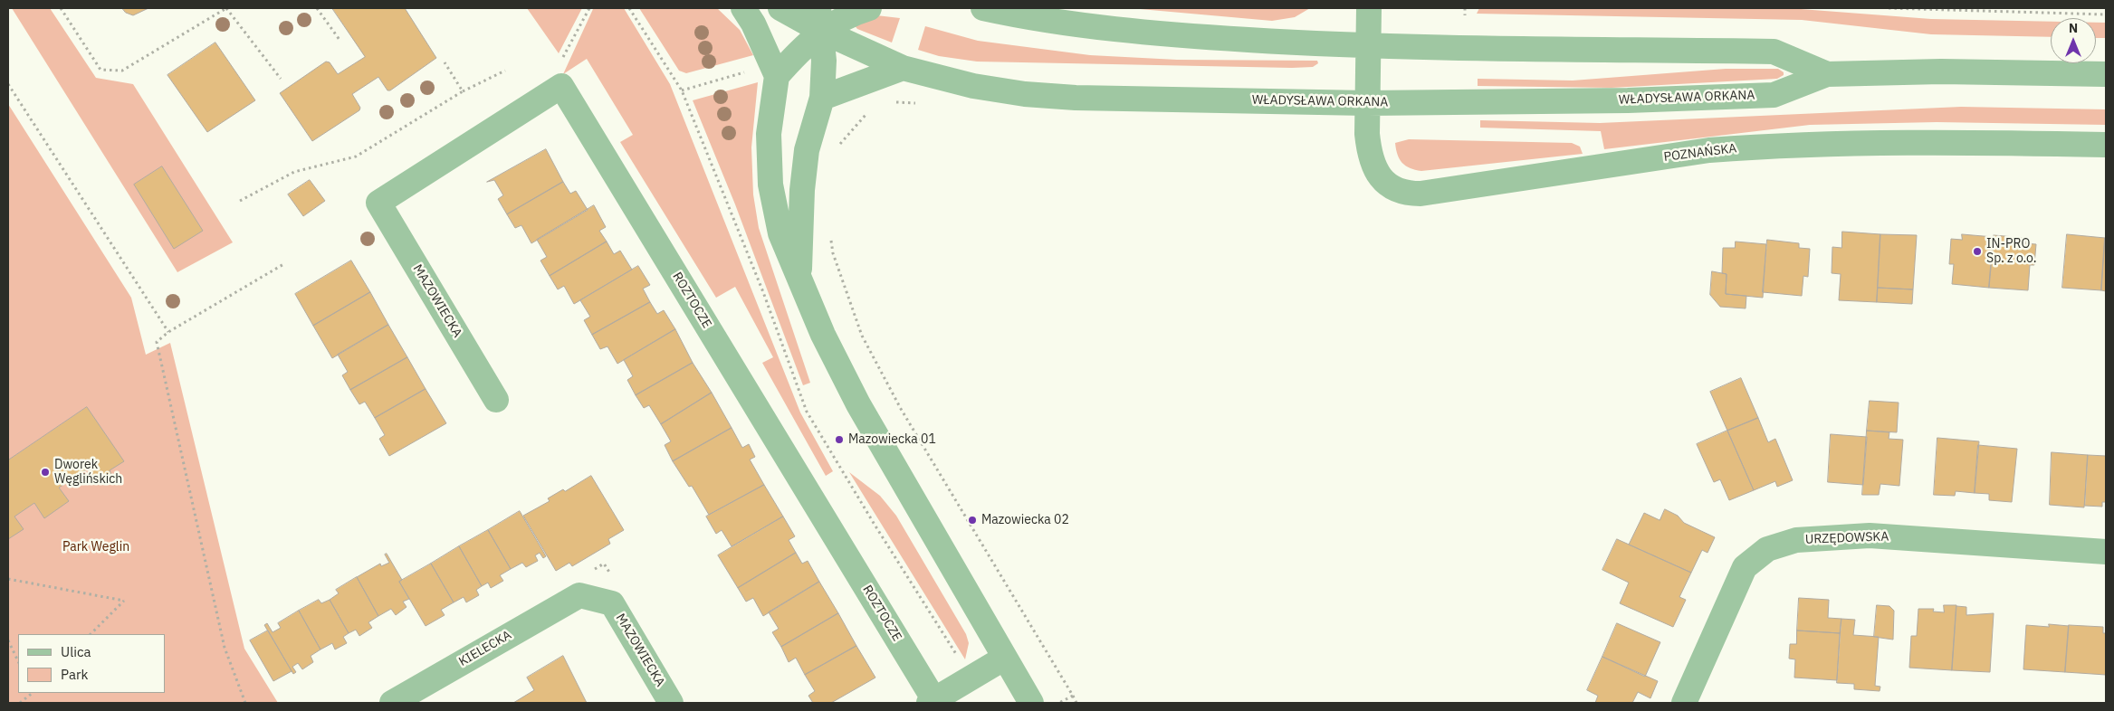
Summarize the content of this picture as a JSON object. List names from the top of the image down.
{
  "streets": {
    "street": [
      "WŁADYSŁAWA ORKANA",
      "POZNAŃSKA",
      "ROZTOCZE",
      "MAZOWIECKA",
      "URZĘDOWSKA",
      "KIELECKA"
    ]
  },
  "crossings": [
    ["WŁADYSŁAWA ORKANA", "POZNAŃSKA"],
    ["ROZTOCZE", "MAZOWIECKA"],
    ["MAZOWIECKA", "KIELECKA"]
  ],
  "parks": ["Park Weglin"],
  "places": [
    "IN-PRO Sp. z o.o.",
    "Mazowiecka 01",
    "Dworek Węglińskich",
    "Mazowiecka 02"
  ],
  "legend": ["Ulica", "Park"],
  "north": "top"
}
